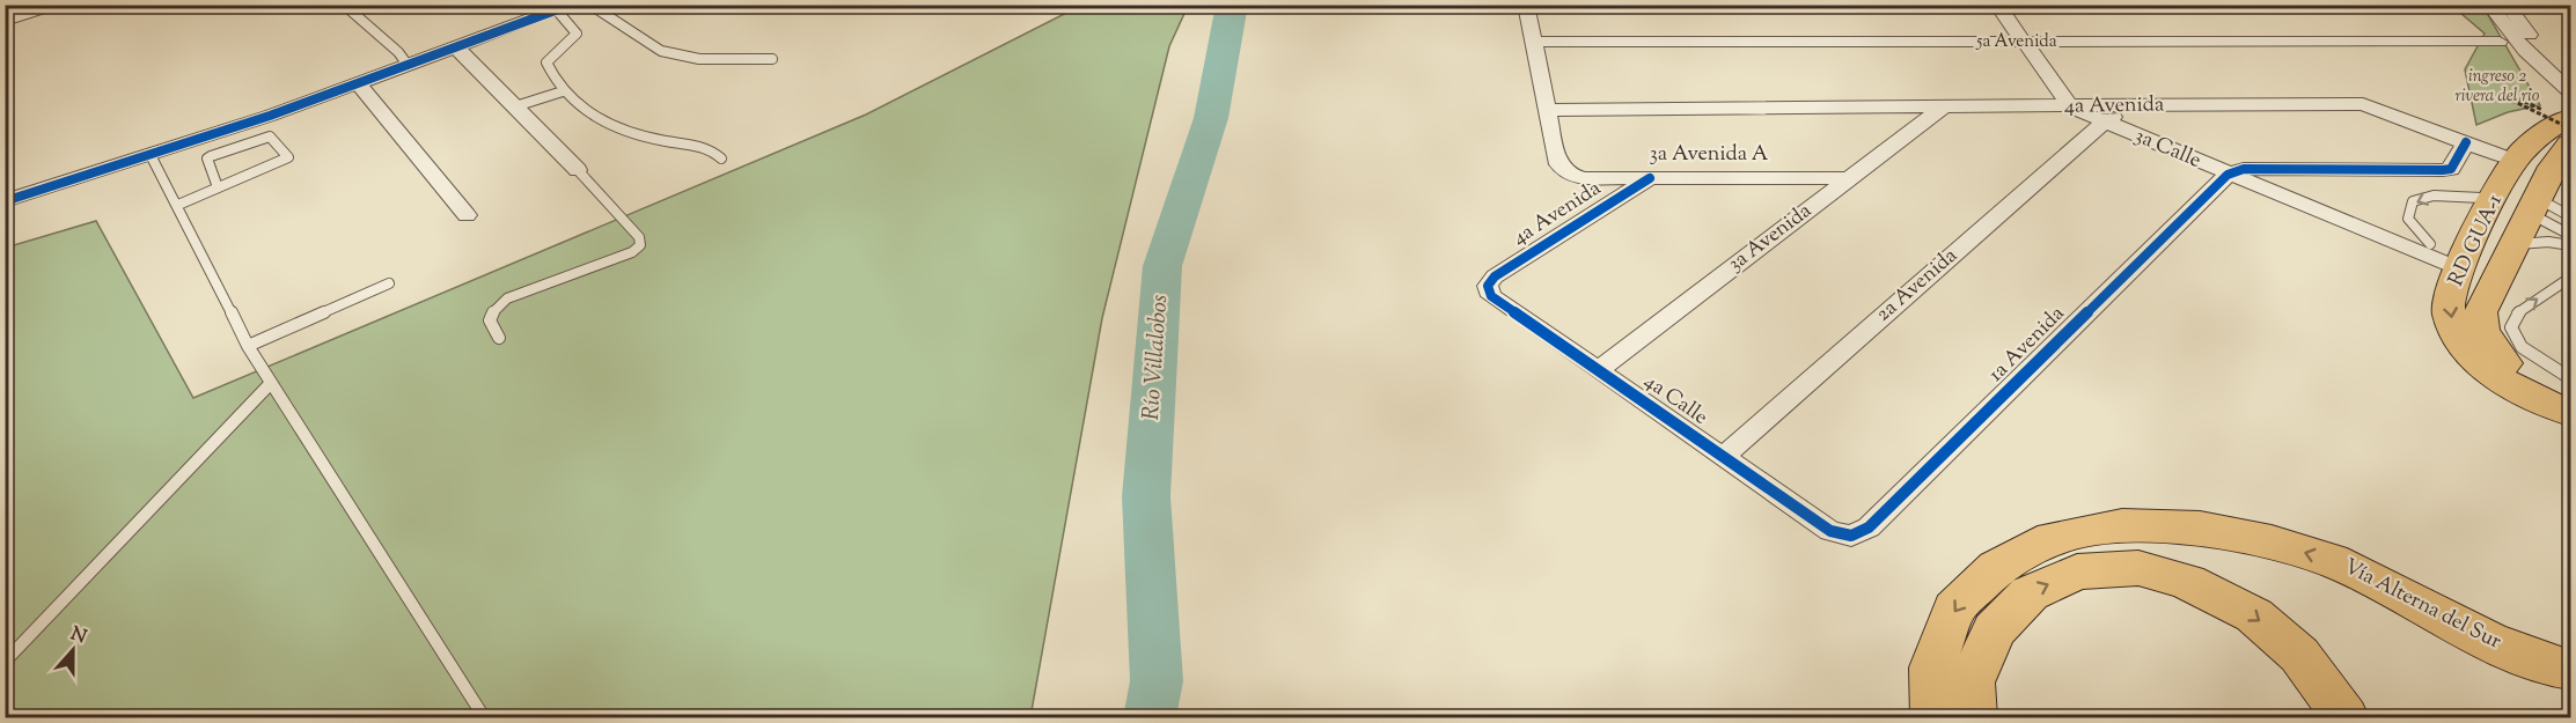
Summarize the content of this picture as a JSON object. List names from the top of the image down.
{
  "streets": {
    "highway": ["Vía Alterna del Sur"],
    "main road": ["RD GUA-1"],
    "street": [
      "5a Avenida",
      "4a Avenida",
      "3a Calle",
      "3a Avenida A",
      "3a Avenida",
      "2a Avenida",
      "1a Avenida",
      "4a Calle"
    ]
  },
  "crossings": [
    ["4a Avenida", "3a Calle"],
    ["4a Avenida", "3a Avenida A"],
    ["4a Avenida", "3a Avenida"],
    ["4a Avenida", "RD GUA-1"],
    ["4a Avenida", "4a Calle"],
    ["3a Calle", "RD GUA-1"],
    ["3a Calle", "2a Avenida"],
    ["3a Calle", "1a Avenida"],
    ["3a Avenida A", "3a Avenida"],
    ["3a Avenida", "4a Calle"],
    ["2a Avenida", "4a Calle"],
    ["1a Avenida", "4a Calle"]
  ],
  "one_way": ["Vía Alterna del Sur"],
  "water": ["Río Villalobos"],
  "parks": ["ingreso 2 rivera del rio"],
  "north": "top"
}
